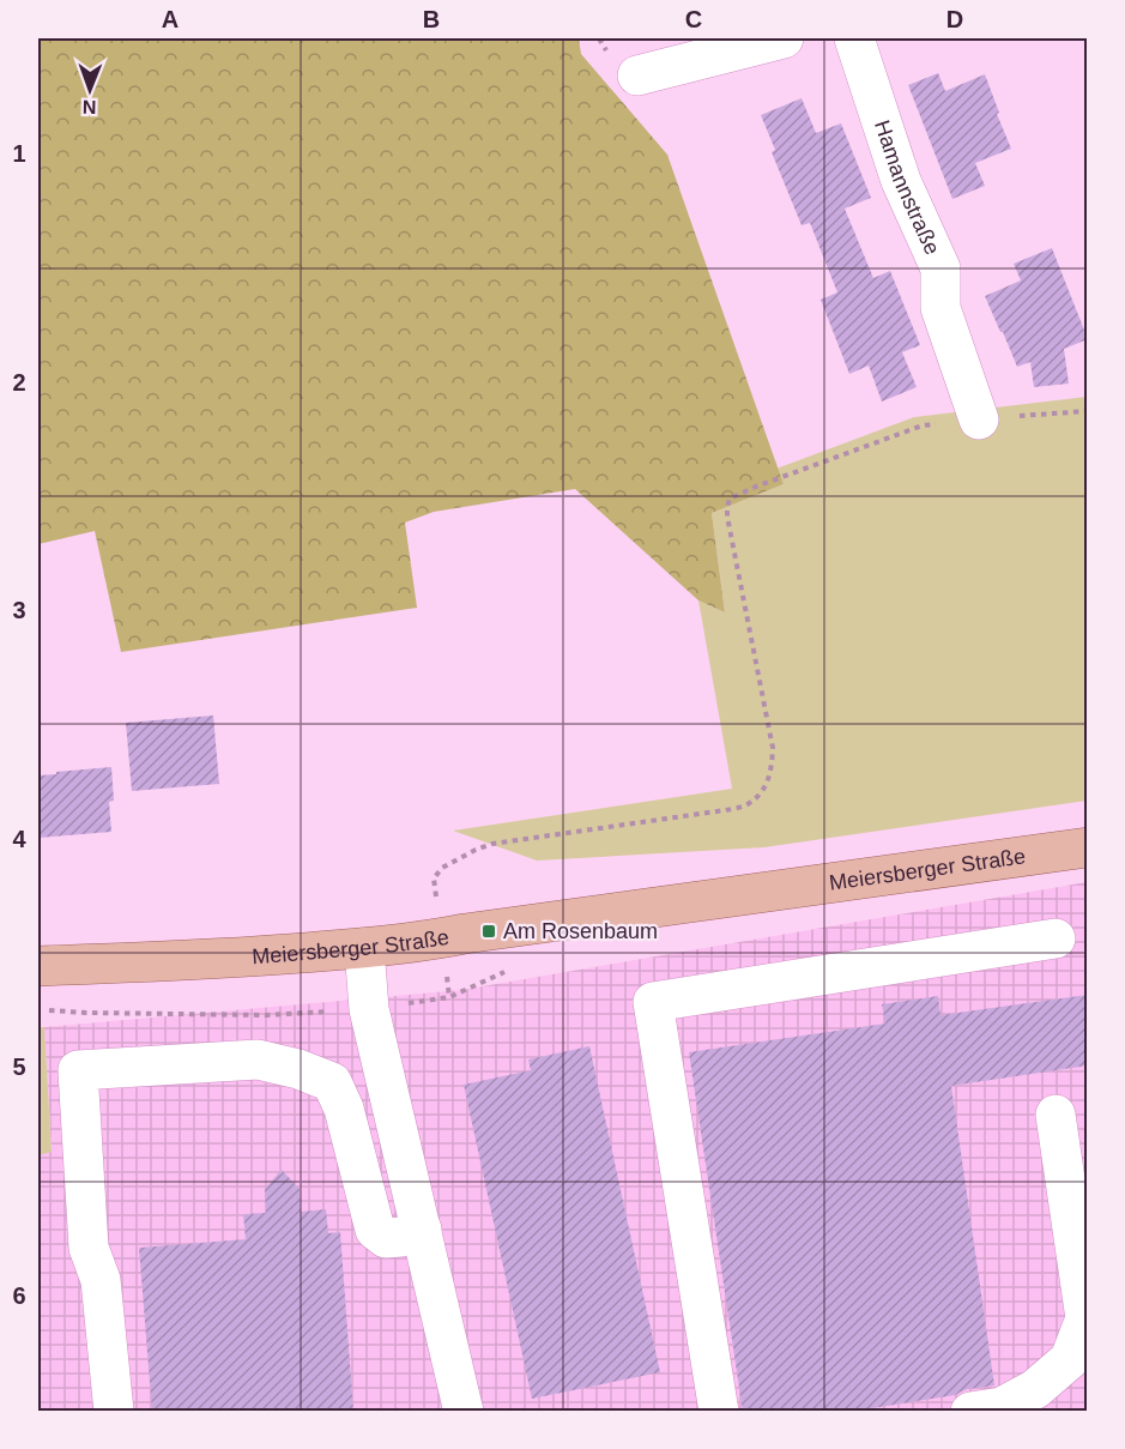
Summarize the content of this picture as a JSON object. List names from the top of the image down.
{
  "streets": {
    "main road": ["Meiersberger Straße"],
    "street": ["Hamannstraße"]
  },
  "places": {
    "transit": ["Am Rosenbaum"]
  },
  "north": "bottom",
  "grid": {
    "columns": [
      "A",
      "B",
      "C",
      "D"
    ],
    "rows": [
      "1",
      "2",
      "3",
      "4",
      "5",
      "6"
    ]
  }
}
